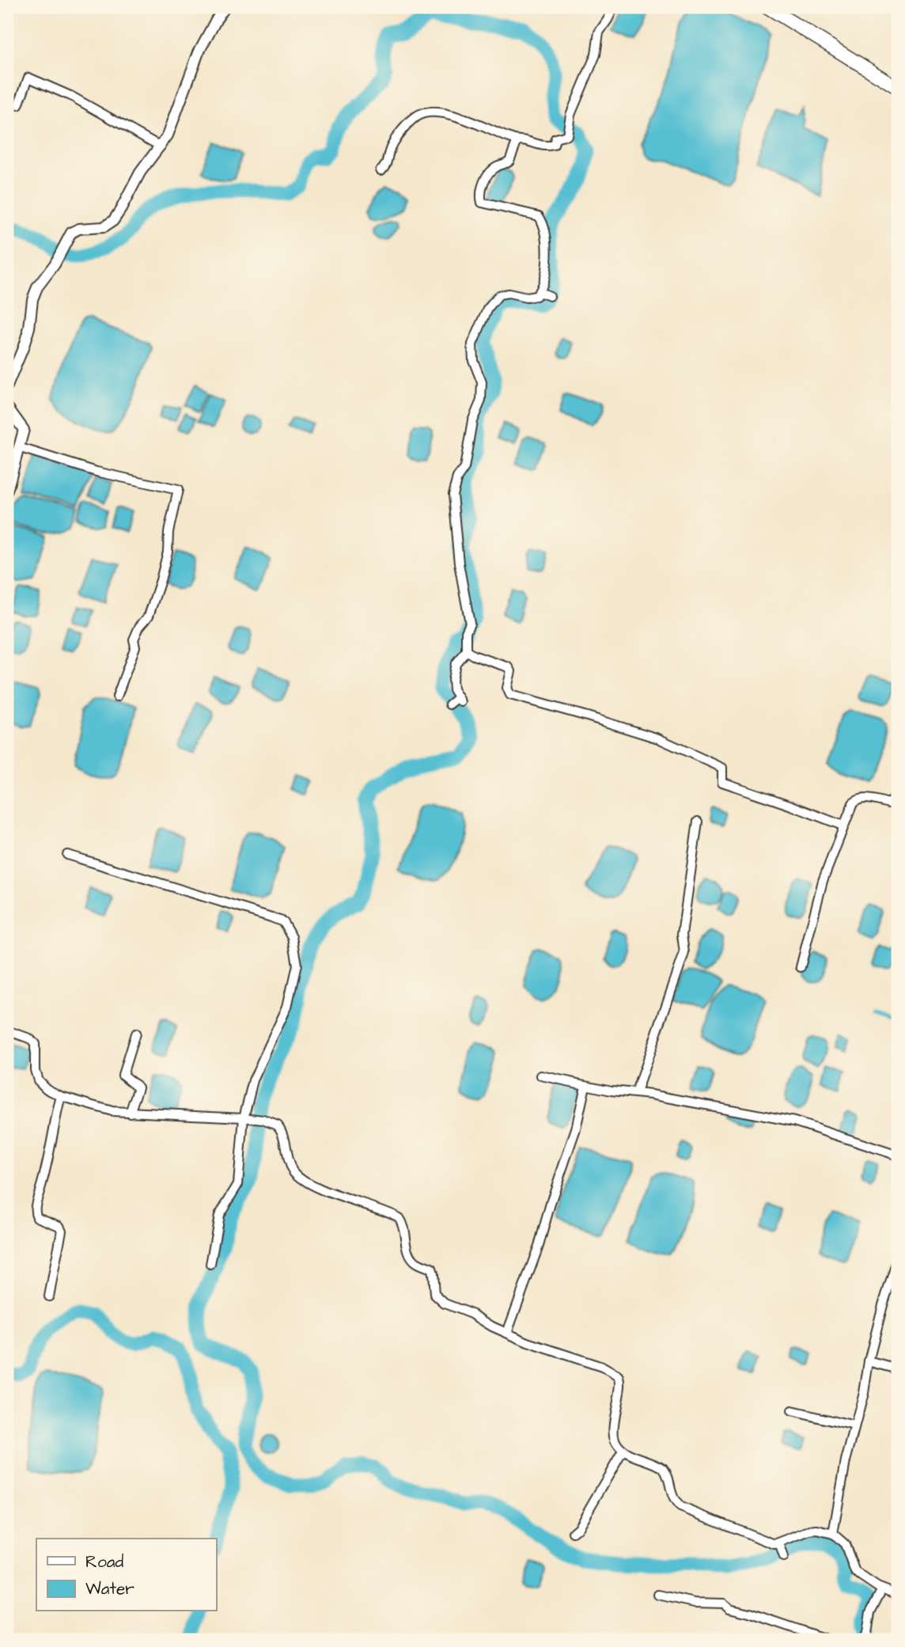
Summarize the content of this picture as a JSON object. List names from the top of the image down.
{
  "legend": ["Road", "Water"]
}
